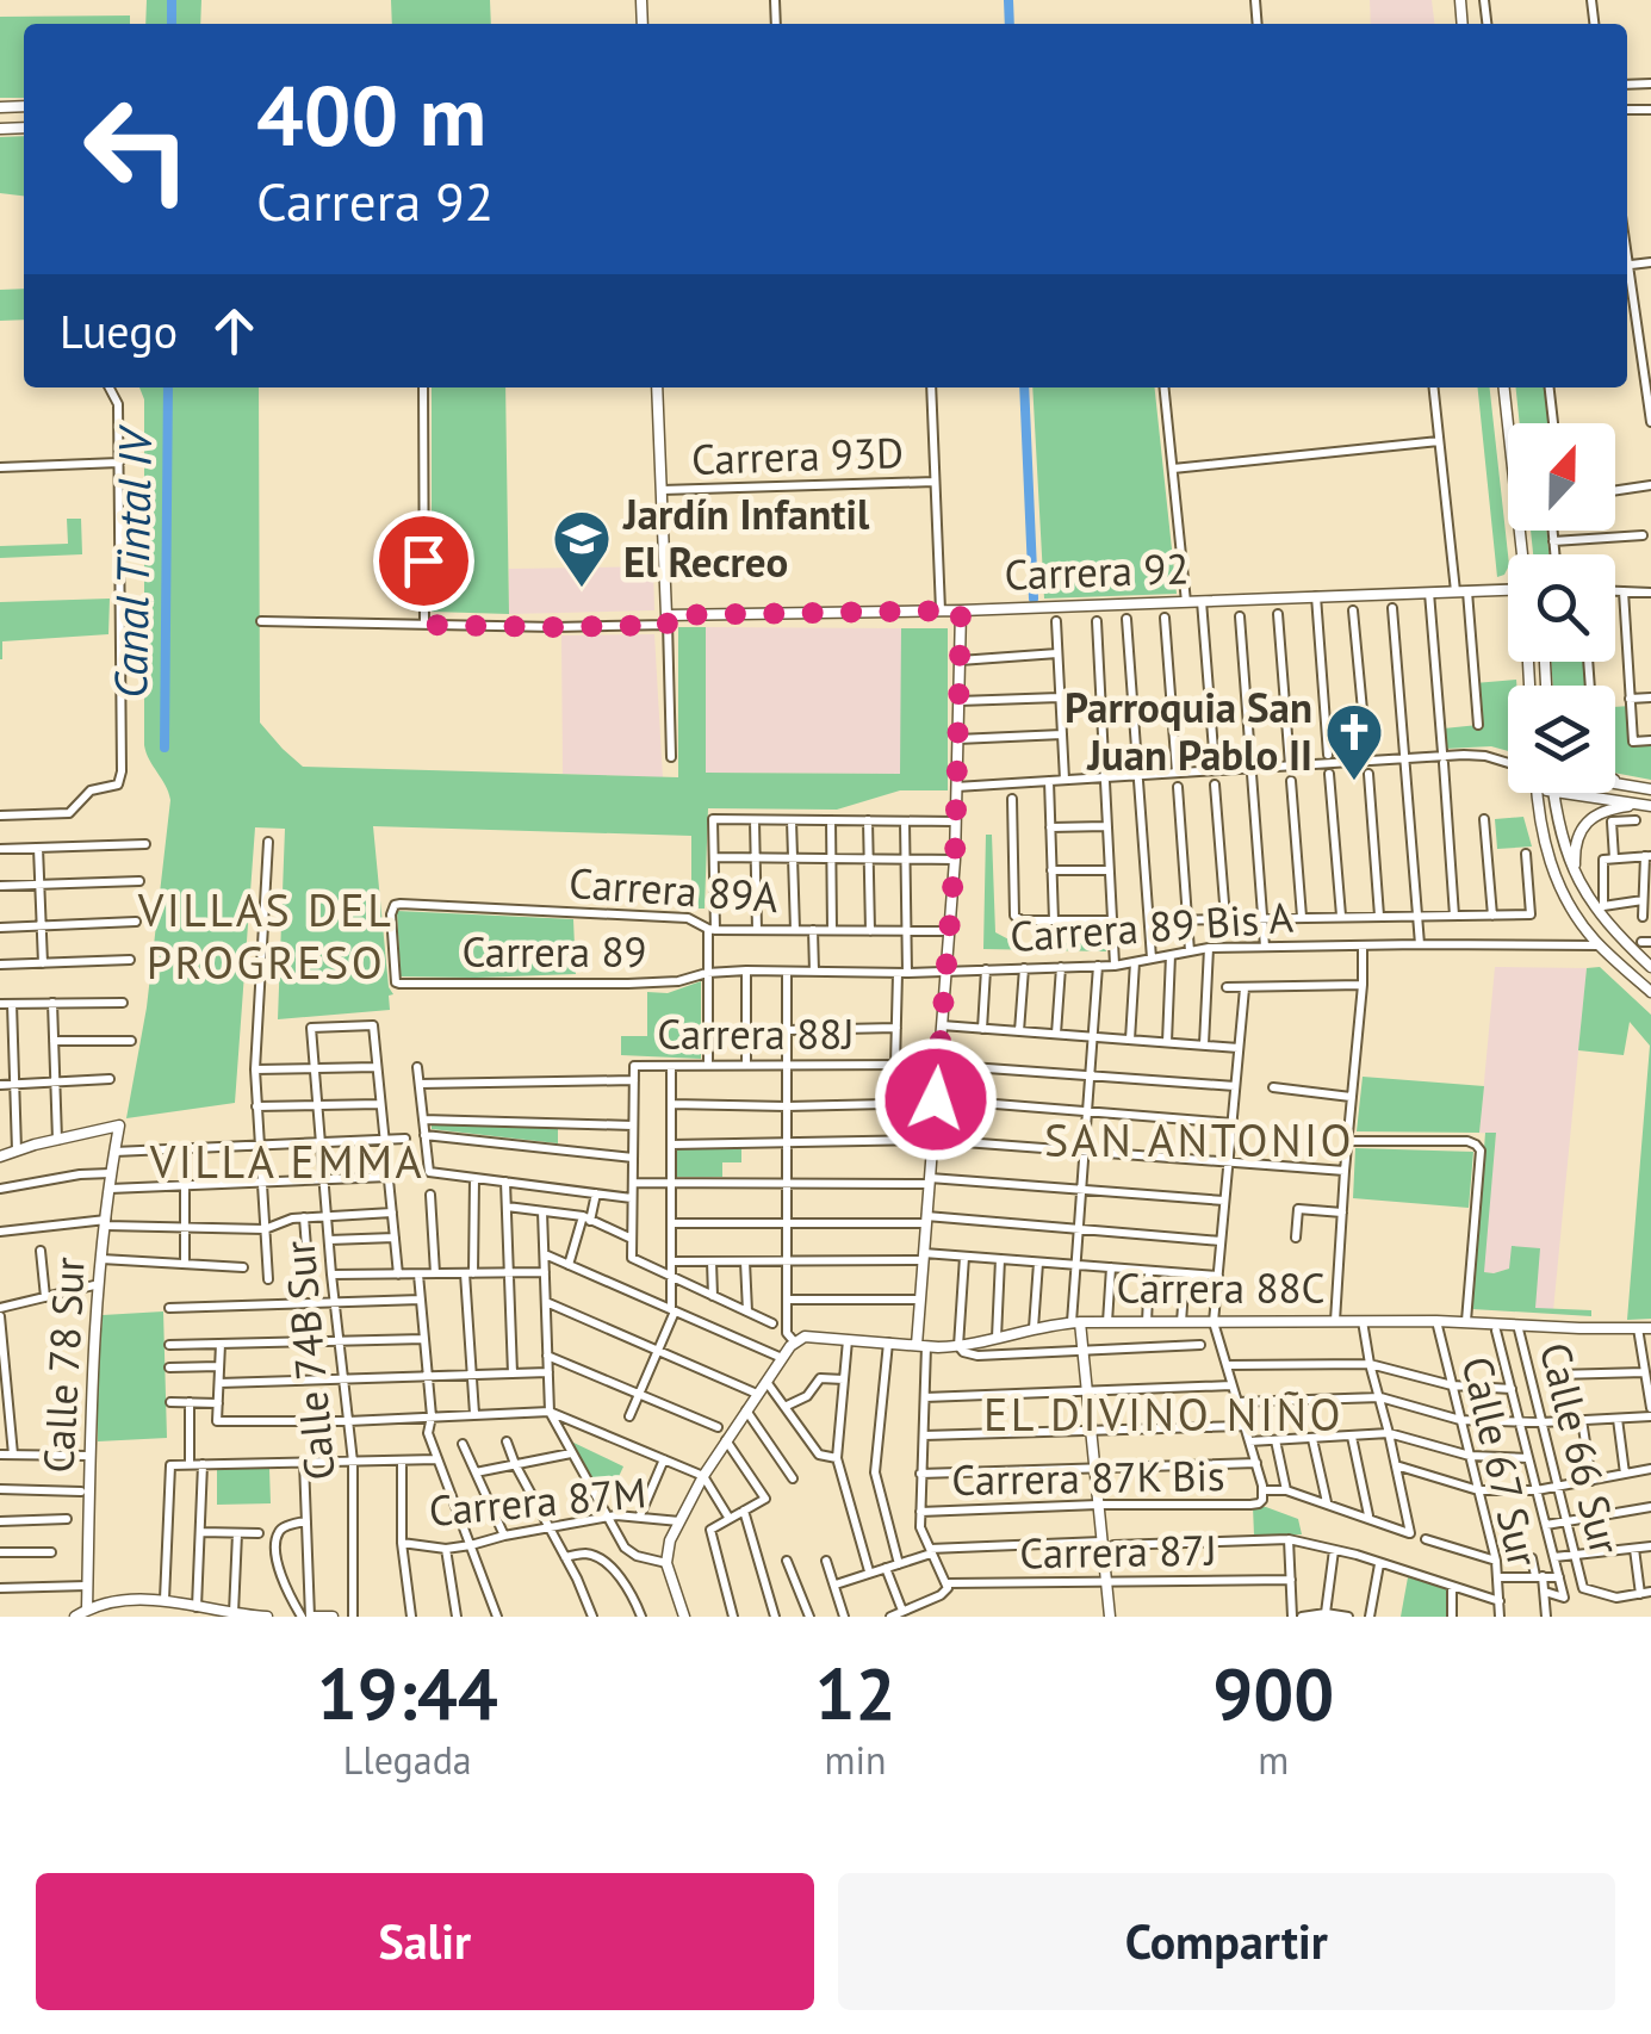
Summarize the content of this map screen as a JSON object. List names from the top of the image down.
{
  "streets": {
    "street": [
      "Carrera 93D",
      "Carrera 92",
      "Carrera 89A",
      "Carrera 89 Bis A",
      "Carrera 89",
      "Carrera 88J",
      "Carrera 88C",
      "Calle 74B Sur",
      "Calle 78 Sur",
      "Calle 66 Sur",
      "Calle 67 Sur",
      "Carrera 87K Bis",
      "Carrera 87M",
      "Carrera 87J"
    ]
  },
  "crossings": [
    ["Carrera 89A", "Carrera 89"],
    ["Carrera 89 Bis A", "Carrera 89"],
    ["Carrera 88C", "Calle 66 Sur"],
    ["Carrera 88C", "Calle 67 Sur"]
  ],
  "districts": [
    "VILLAS DEL PROGRESO",
    "SAN ANTONIO",
    "VILLA EMMA",
    "EL DIVINO NIÑO"
  ],
  "water": ["Canal Tintal IV"],
  "places": {
    "school or university": ["Jardín Infantil El Recreo"],
    "church": ["Parroquia San Juan Pablo II"]
  },
  "north": "top",
  "page": {
    "turn": ["400 m", "Carrera 92"],
    "then": "Luego",
    "eta": [
      "19:44",
      "Llegada",
      "12",
      "min",
      "900",
      "m"
    ],
    "buttons": ["Salir", "Compartir"]
  }
}
